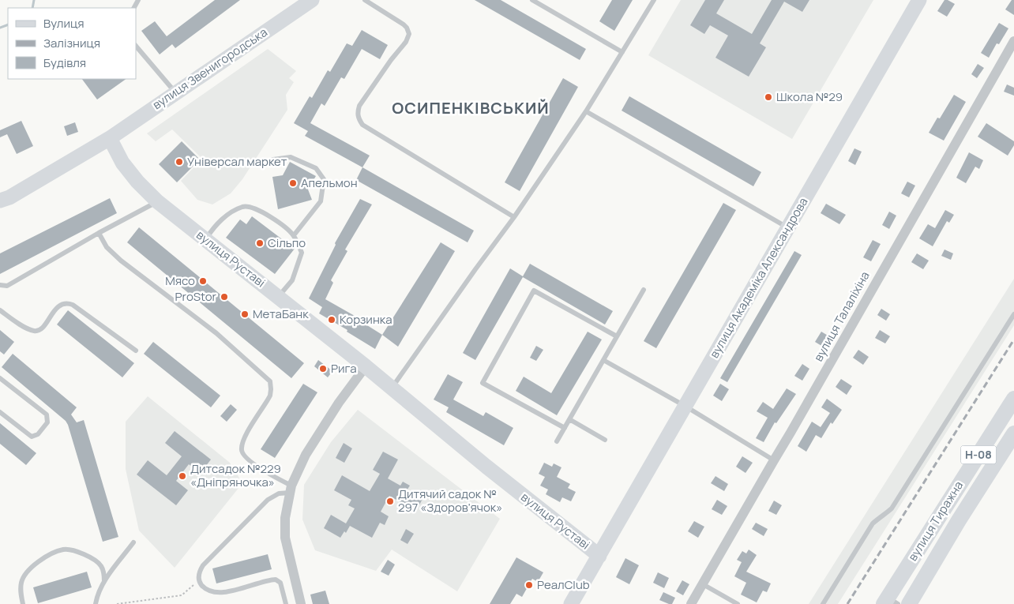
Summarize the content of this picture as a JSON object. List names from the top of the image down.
{
  "streets": {
    "main road": ["Н-08", "вулиця Тиражна"],
    "street": [
      "вулиця Звенигородська",
      "вулиця Руставі",
      "вулиця Академіка Александрова",
      "вулиця Талаліхіна"
    ]
  },
  "crossings": [
    ["вулиця Звенигородська", "вулиця Руставі"],
    ["вулиця Руставі", "вулиця Академіка Александрова"]
  ],
  "districts": ["ОСИПЕНКІВСЬКИЙ"],
  "places": [
    "Школа №29",
    "Універсал маркет",
    "Апельмон",
    "Сільпо",
    "Мясо",
    "ProStor",
    "МетаБанк",
    "Корзинка",
    "Рига",
    "Дитсадок №229 «Дніпряночка»",
    "Дитячий садок № 297 «Здоров'ячок»",
    "РеалClub"
  ],
  "legend": ["Вулиця", "Залізниця", "Будівля"]
}
